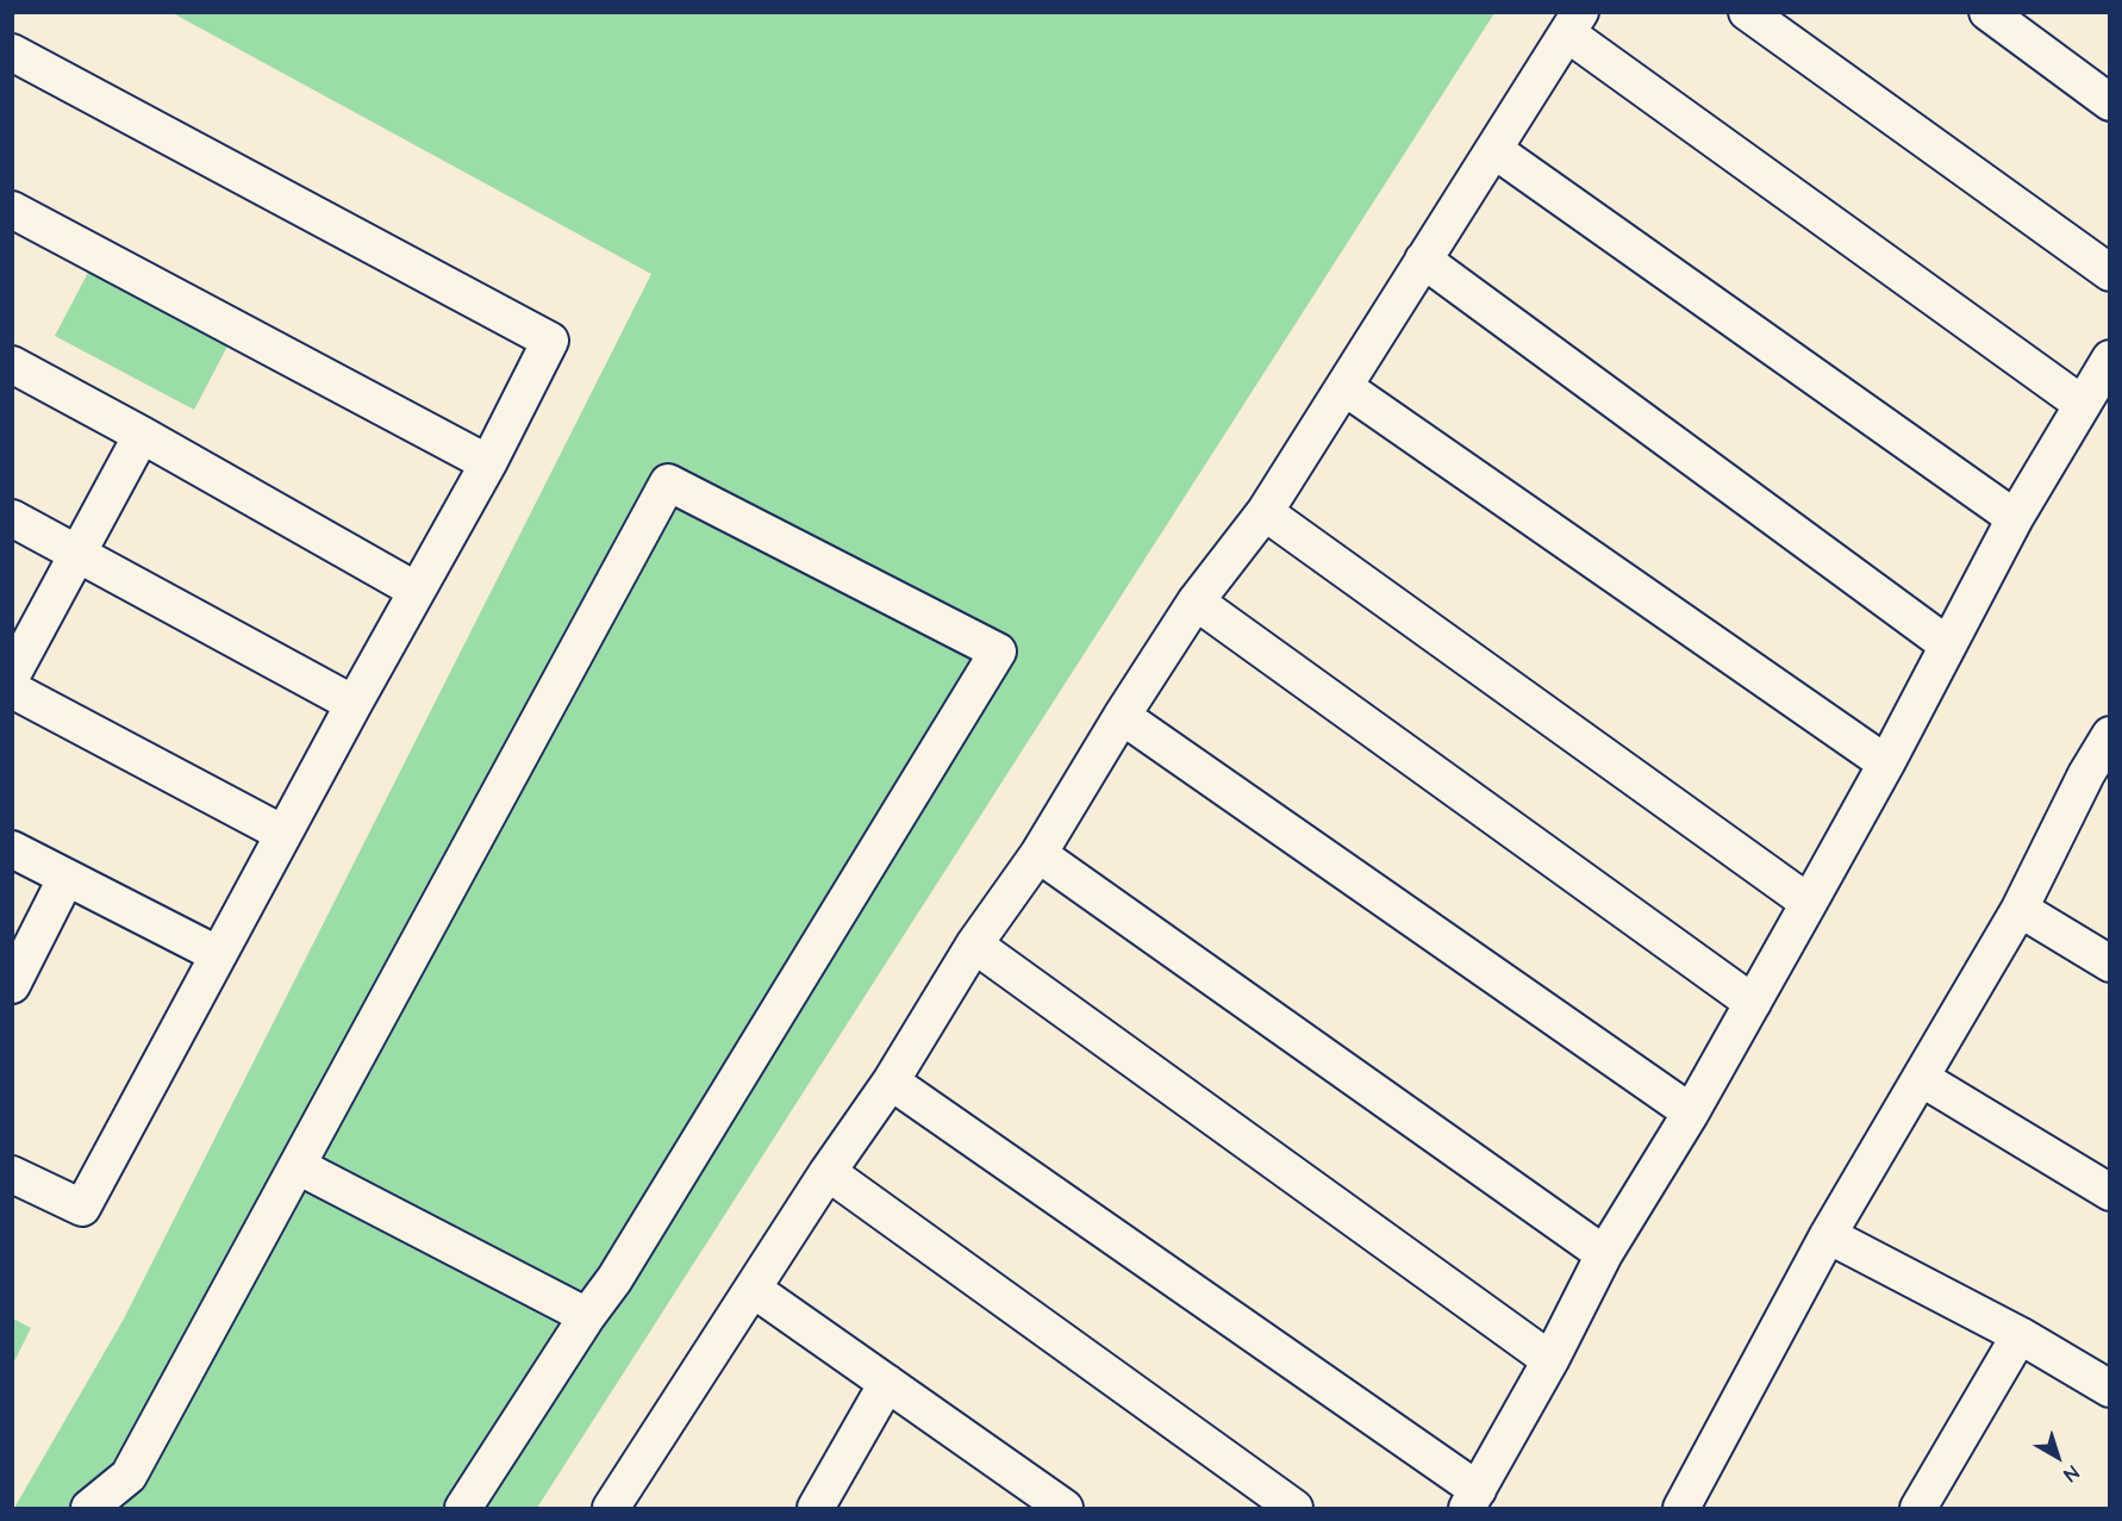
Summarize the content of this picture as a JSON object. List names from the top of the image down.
{
  "north": "bottom right"
}
